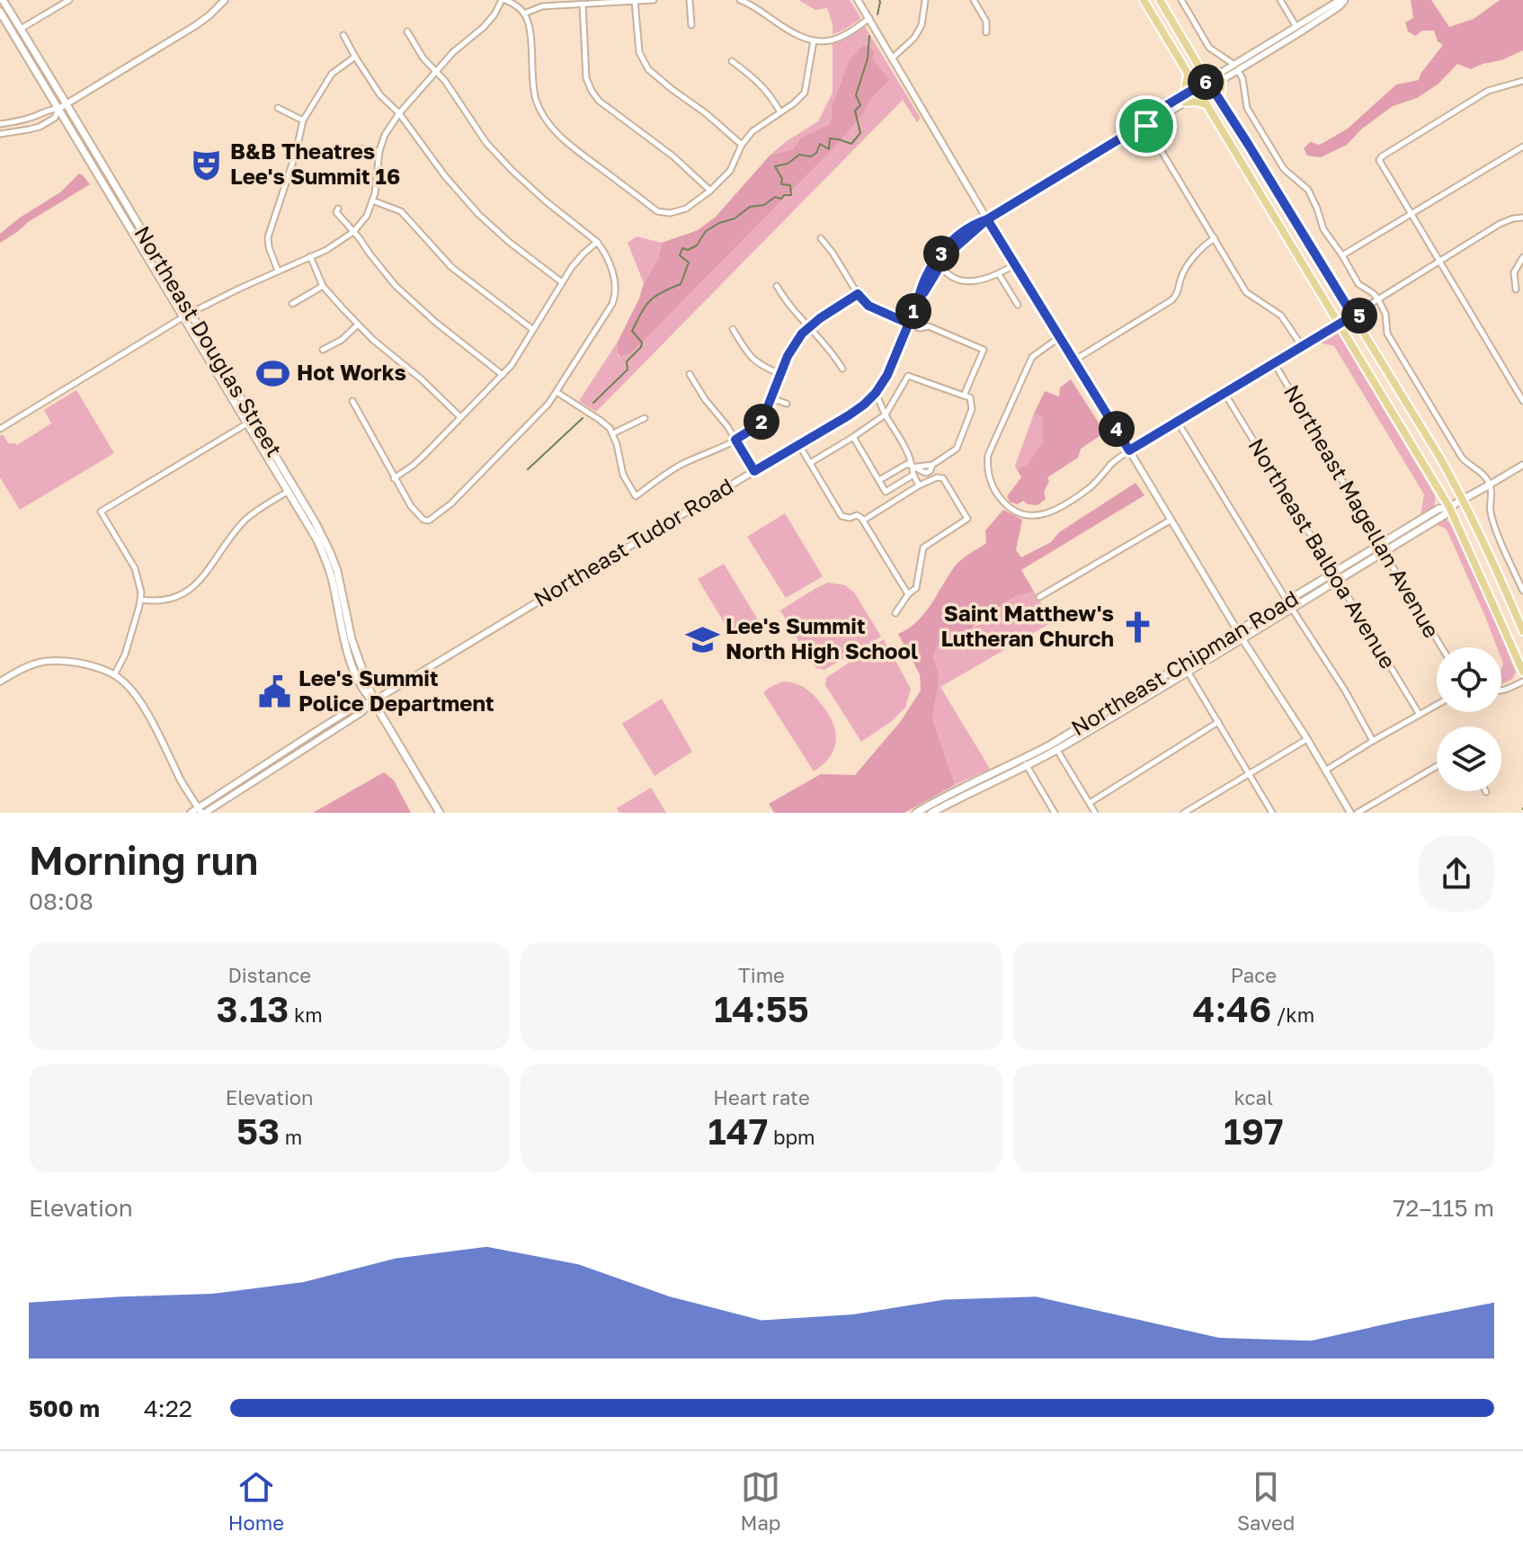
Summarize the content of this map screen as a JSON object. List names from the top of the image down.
{
  "streets": {
    "main road": ["Northeast Douglas Street", "Northeast Chipman Road"],
    "street": ["Northeast Magellan Avenue", "Northeast Tudor Road", "Northeast Balboa Avenue"]
  },
  "crossings": [
    ["Northeast Douglas Street", "Northeast Tudor Road"],
    ["Northeast Magellan Avenue", "Northeast Chipman Road"],
    ["Northeast Balboa Avenue", "Northeast Chipman Road"]
  ],
  "places": {
    "theatre": ["B&B Theatres Lee's Summit 16"],
    "sports": ["Hot Works"],
    "church": ["Saint Matthew's Lutheran Church"],
    "school or university": ["Lee's Summit North High School"],
    "public building": ["Lee's Summit Police Department"]
  },
  "page": {
    "pins": [
      "6",
      "3",
      "1",
      "5",
      "2",
      "4"
    ],
    "heading": ["Morning run", "08:08"],
    "stats": [
      ["Distance", "3.13 km"],
      ["Time", "14:55"],
      ["Pace", "4:46 /km"],
      ["Elevation", "53 m"],
      ["Heart rate", "147 bpm"],
      ["kcal", "197"]
    ],
    "chart": ["Elevation", "72–115 m"],
    "list": [
      {
        "name": "500 m",
        "note": "4:22"
      }
    ],
    "tabs": ["Home", "Map", "Saved"]
  }
}
